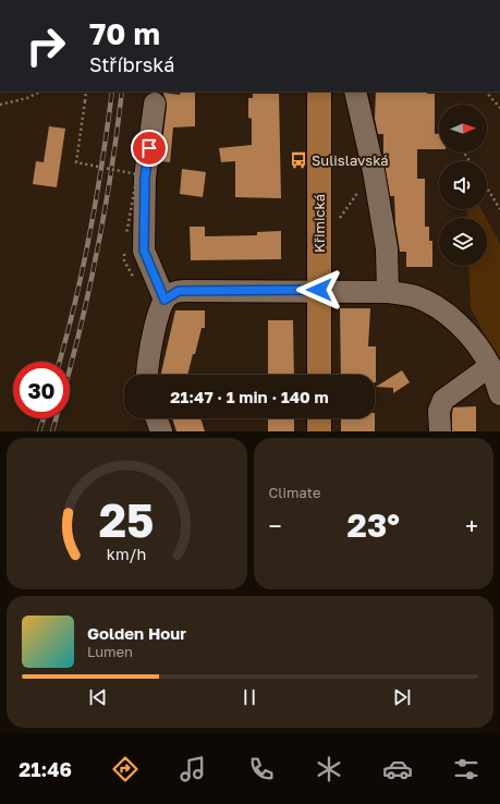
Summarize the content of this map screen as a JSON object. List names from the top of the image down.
{
  "streets": {
    "main road": ["Křimická"]
  },
  "places": {
    "bus stop": ["Sulislavská"]
  },
  "north": "right",
  "page": {
    "turn": ["70 m", "Stříbrská"],
    "limit": "30",
    "trip": "21:47 · 1 min · 140 m",
    "tile": "Climate",
    "heat": ["−", "23°", "+"],
    "song": ["Golden Hour", "Lumen"],
    "tabs": "21:46",
    "gauge": ["25", "km/h"]
  }
}
